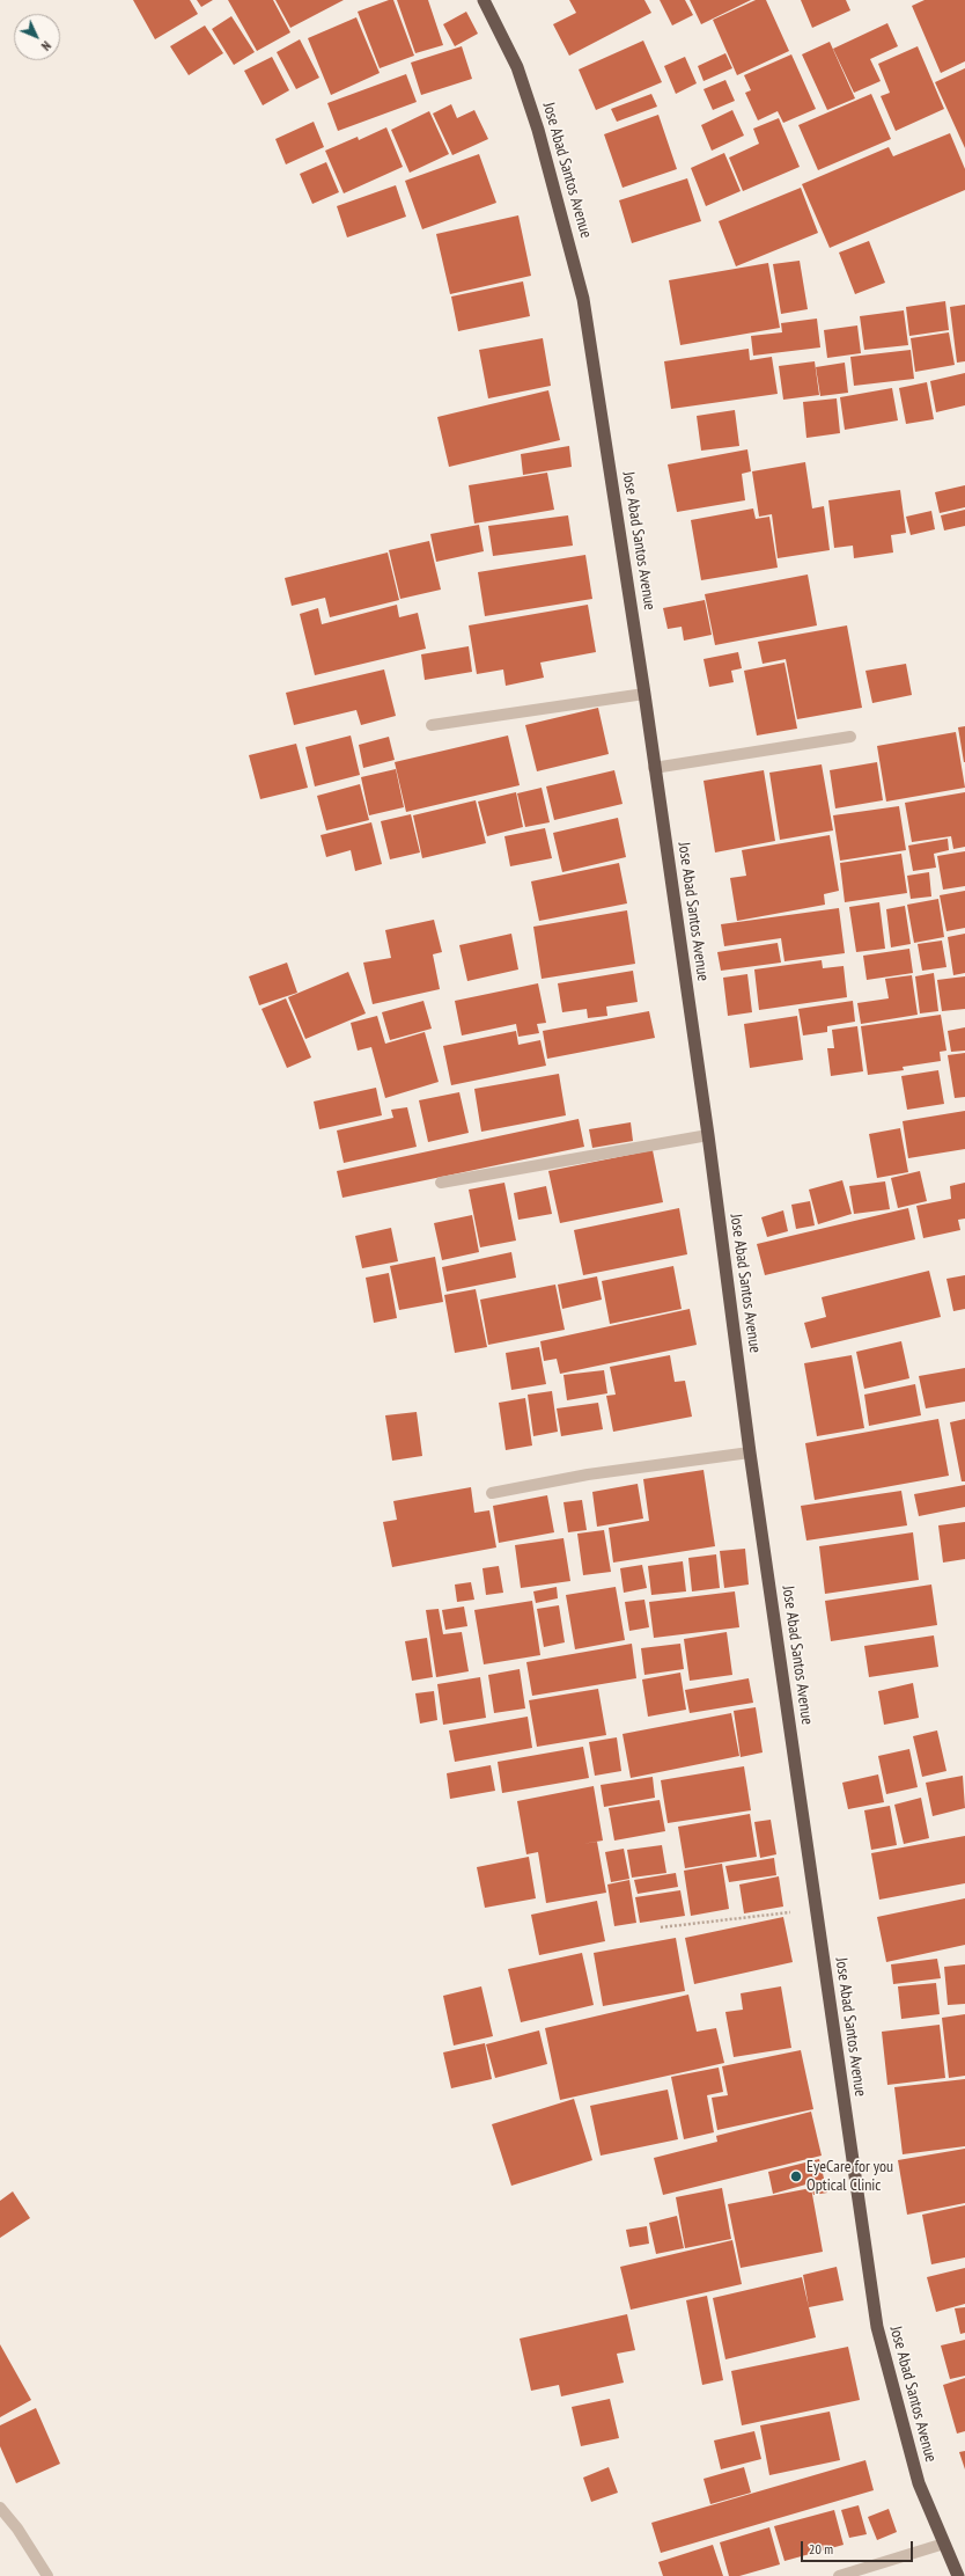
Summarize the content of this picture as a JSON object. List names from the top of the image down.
{
  "streets": {
    "highway": ["Jose Abad Santos Avenue"]
  },
  "places": ["EyeCare for you Optical Clinic"],
  "scale_bar": "20 m",
  "north": "bottom right"
}
